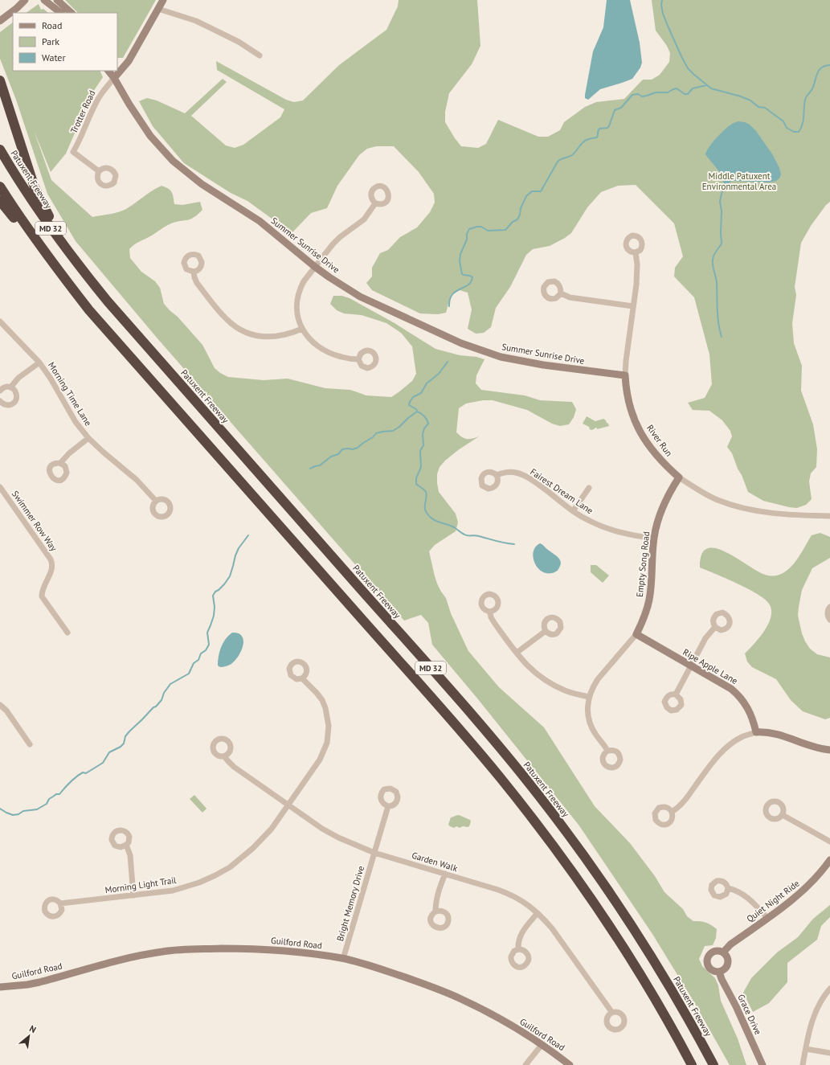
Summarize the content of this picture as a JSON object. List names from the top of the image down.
{
  "streets": {
    "highway": ["Patuxent Freeway", "MD 32"],
    "street": [
      "Trotter Road",
      "Summer Sunrise Drive",
      "Morning Time Lane",
      "River Run",
      "Fairest Dream Lane",
      "Swimmer Row Way",
      "Empty Song Road",
      "Ripe Apple Lane",
      "Garden Walk",
      "Morning Light Trail",
      "Quiet Night Ride",
      "Bright Memory Drive",
      "Guilford Road",
      "Grace Drive"
    ]
  },
  "crossings": [
    ["Trotter Road", "Summer Sunrise Drive"],
    ["Summer Sunrise Drive", "River Run"],
    ["River Run", "Empty Song Road"],
    ["Fairest Dream Lane", "Empty Song Road"],
    ["Empty Song Road", "Ripe Apple Lane"],
    ["Garden Walk", "Morning Light Trail"],
    ["Garden Walk", "Bright Memory Drive"],
    ["Quiet Night Ride", "Grace Drive"],
    ["Bright Memory Drive", "Guilford Road"]
  ],
  "parks": ["Middle Patuxent Environmental Area"],
  "legend": ["Road", "Park", "Water"],
  "north": "top right"
}
